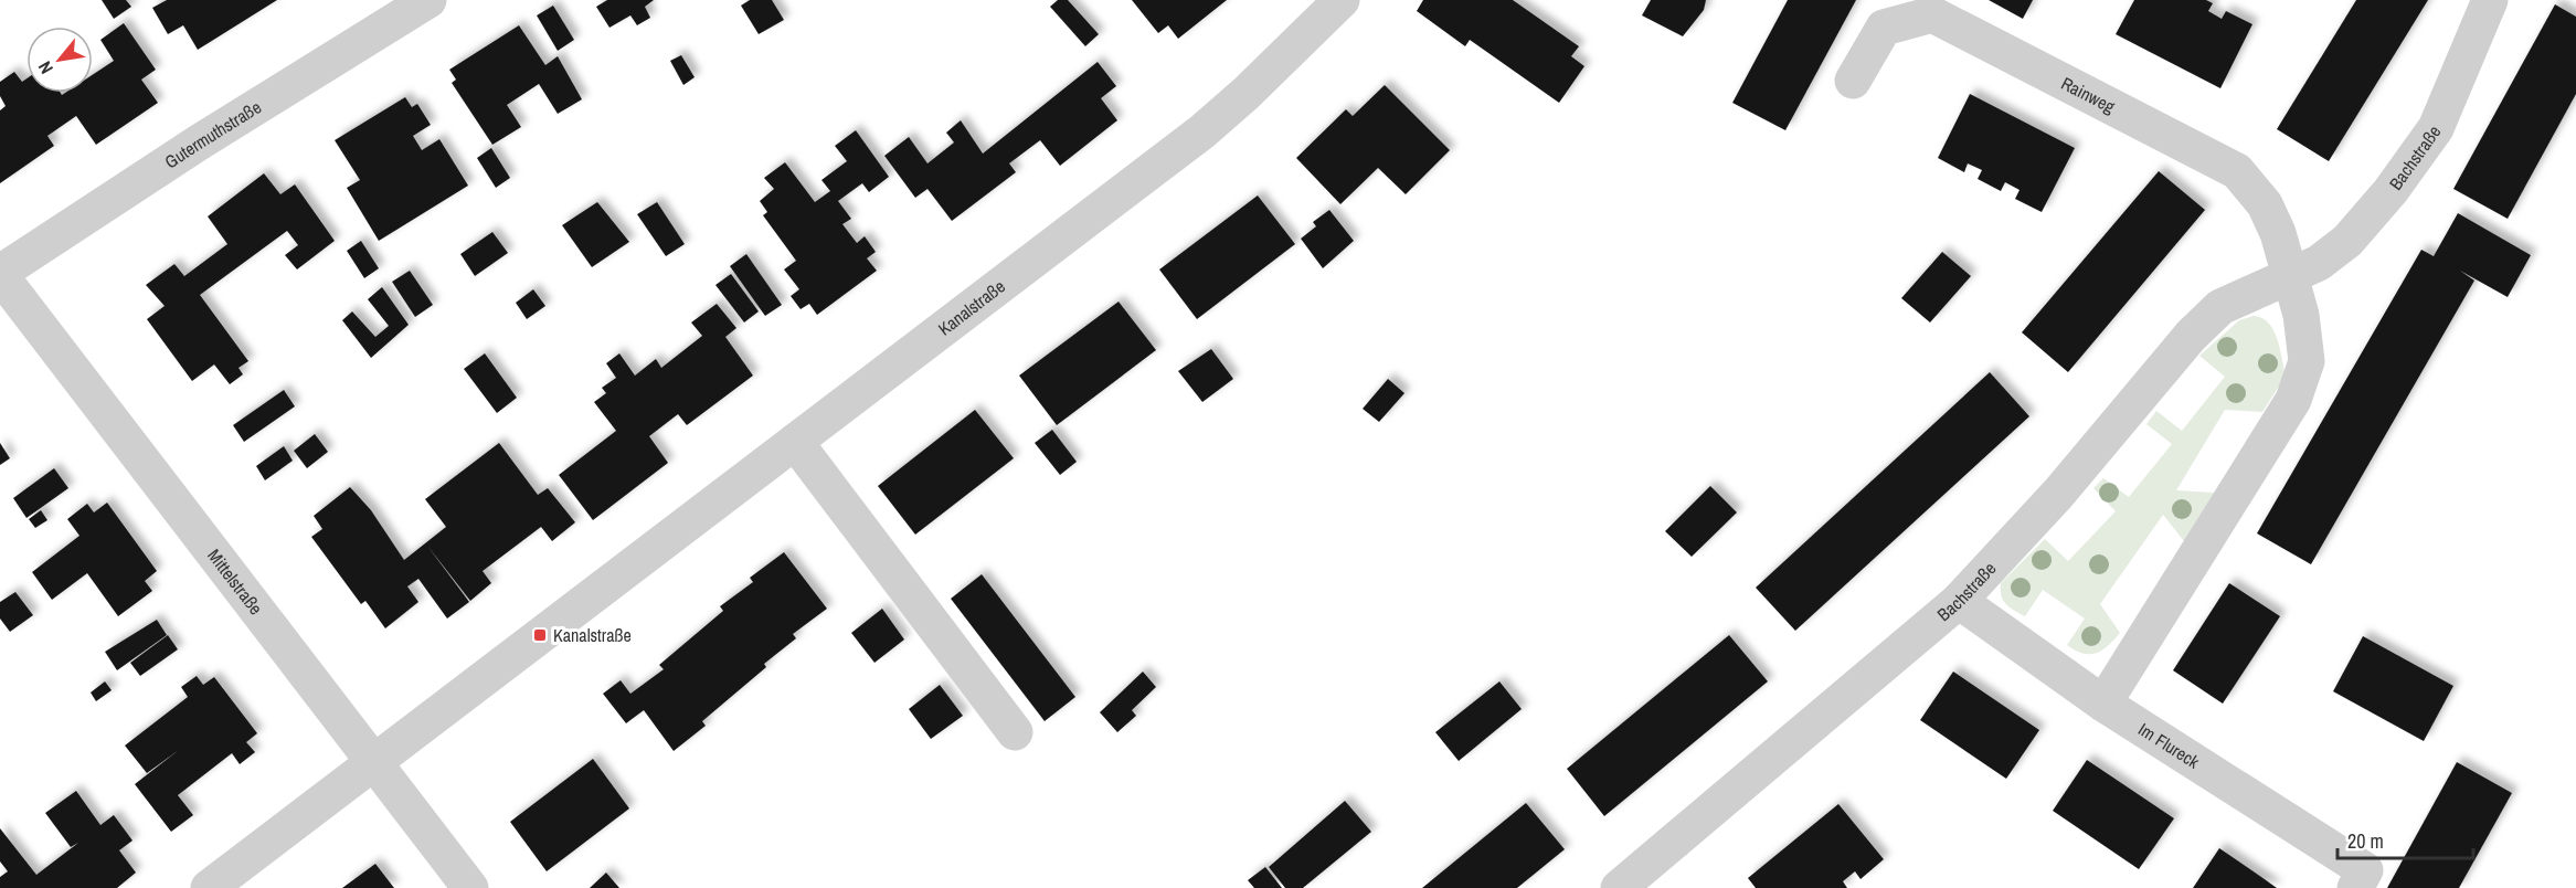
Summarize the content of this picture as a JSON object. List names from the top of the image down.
{
  "streets": {
    "street": [
      "Rainweg",
      "Gutermuthstraße",
      "Bachstraße",
      "Kanalstraße",
      "Mittelstraße",
      "Im Flureck"
    ]
  },
  "crossings": [
    ["Rainweg", "Bachstraße"],
    ["Gutermuthstraße", "Mittelstraße"],
    ["Bachstraße", "Im Flureck"],
    ["Kanalstraße", "Mittelstraße"]
  ],
  "places": {
    "transit": ["Kanalstraße"]
  },
  "scale_bar": "20 m",
  "north": "bottom left"
}
